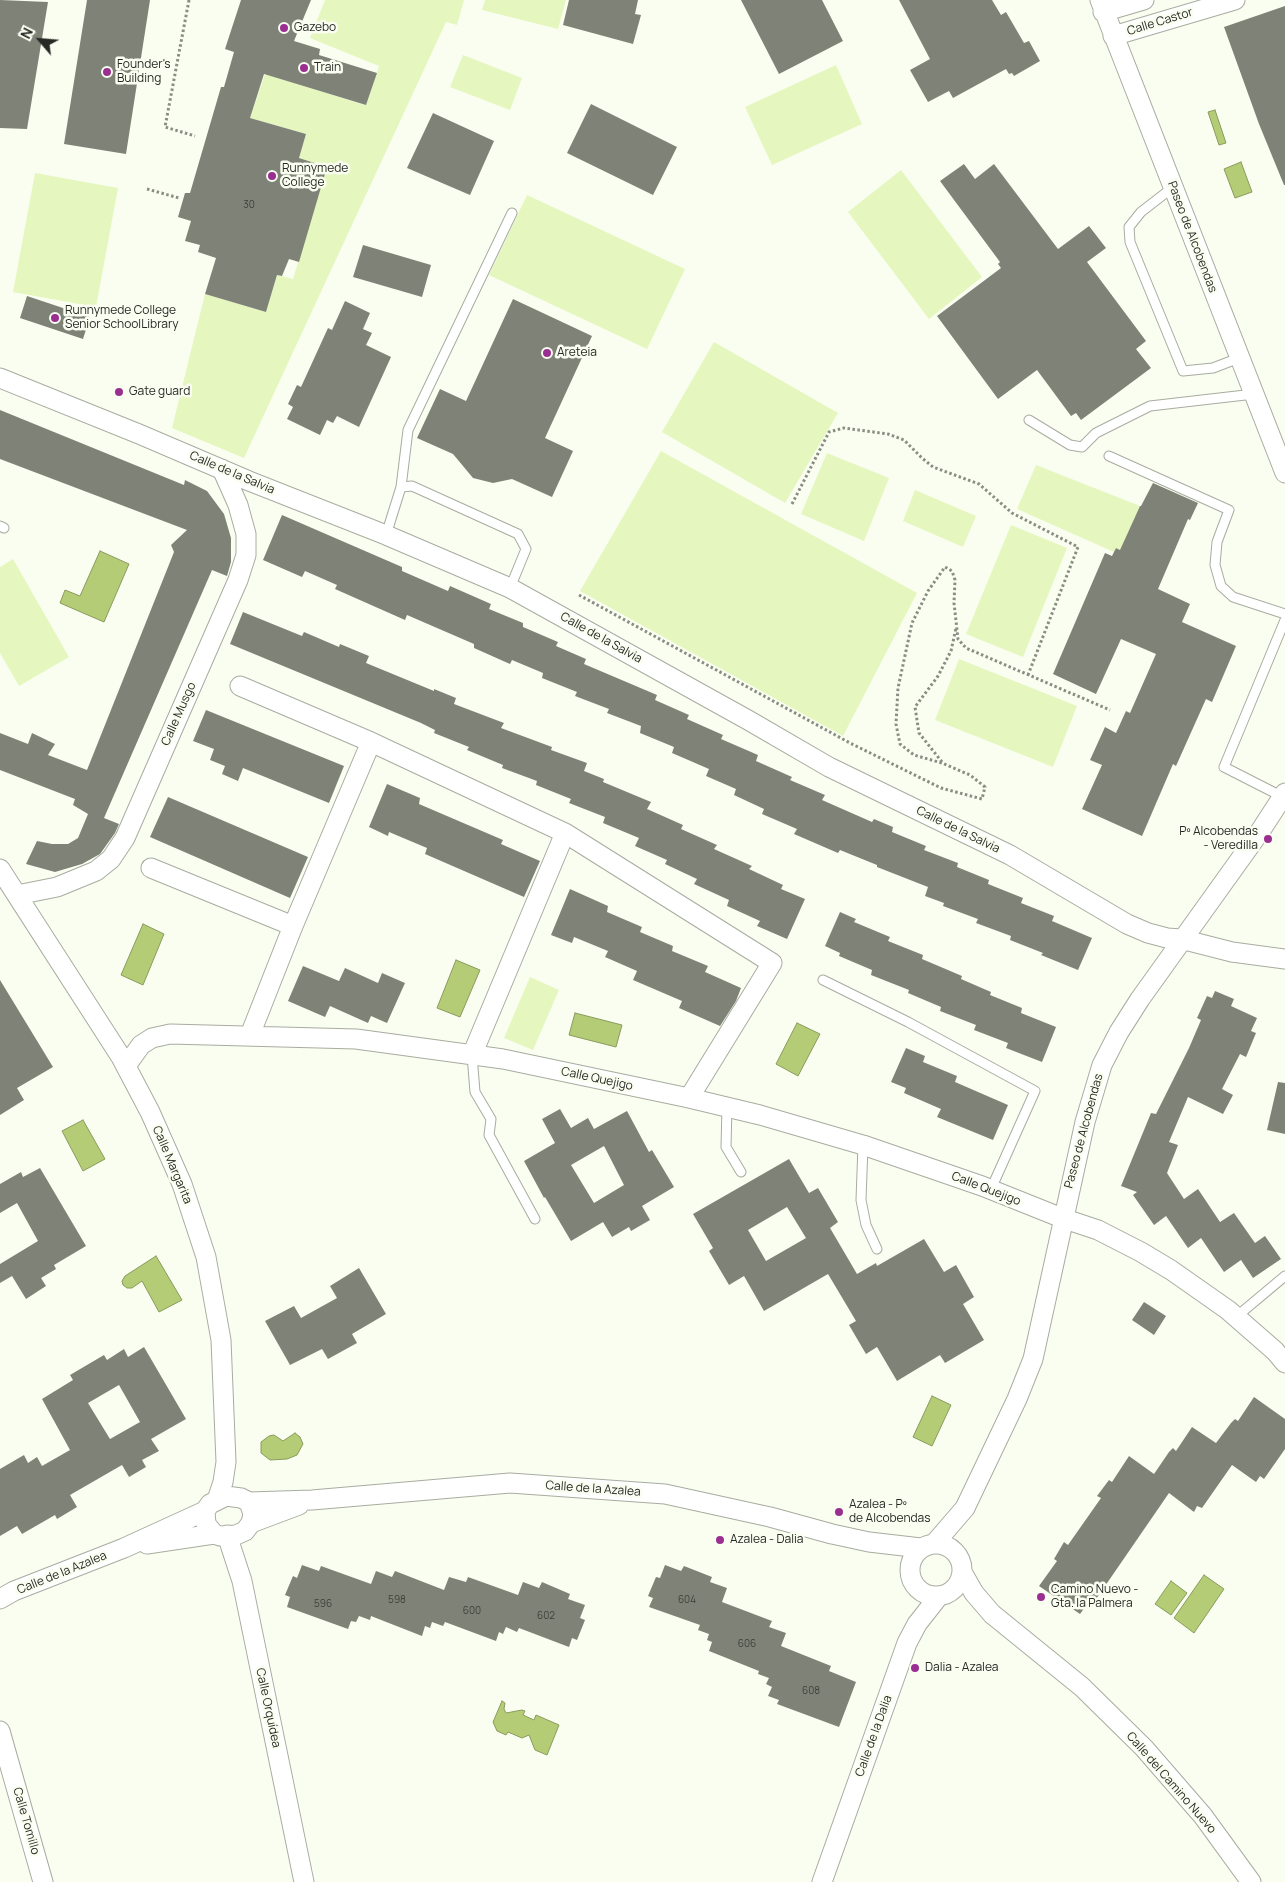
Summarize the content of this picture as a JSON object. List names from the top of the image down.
{
  "streets": {
    "street": [
      "Calle Castor",
      "Paseo de Alcobendas",
      "Calle de la Salvia",
      "Calle Musgo",
      "Calle Quejigo",
      "Calle Margarita",
      "Calle de la Azalea",
      "Calle Orquídea",
      "Calle de la Dalia",
      "Calle del Camino Nuevo",
      "Calle Tomillo"
    ]
  },
  "crossings": [
    ["Calle Castor", "Paseo de Alcobendas"],
    ["Paseo de Alcobendas", "Calle de la Salvia"],
    ["Paseo de Alcobendas", "Calle Quejigo"],
    ["Paseo de Alcobendas", "Calle de la Azalea"],
    ["Paseo de Alcobendas", "Calle de la Dalia"],
    ["Paseo de Alcobendas", "Calle del Camino Nuevo"],
    ["Calle de la Salvia", "Calle Musgo"],
    ["Calle Musgo", "Calle Margarita"],
    ["Calle Quejigo", "Calle Margarita"],
    ["Calle Margarita", "Calle de la Azalea"],
    ["Calle Margarita", "Calle Orquídea"],
    ["Calle de la Azalea", "Calle Orquídea"],
    ["Calle de la Azalea", "Calle de la Dalia"],
    ["Calle de la Azalea", "Calle del Camino Nuevo"],
    ["Calle de la Dalia", "Calle del Camino Nuevo"]
  ],
  "places": [
    "Gazebo",
    "Train",
    "Founder's Building",
    "Runnymede College",
    "Runnymede College Senior SchoolLibrary",
    "Areteia",
    "Gate guard",
    "Pº Alcobendas - Veredilla",
    "Azalea - Pº de Alcobendas",
    "Azalea - Dalia",
    "Camino Nuevo - Gta. la Palmera",
    "Dalia - Azalea"
  ],
  "house_numbers": [
    "30",
    "598",
    "604",
    "596",
    "600",
    "602",
    "606",
    "608"
  ],
  "north": "top left"
}
